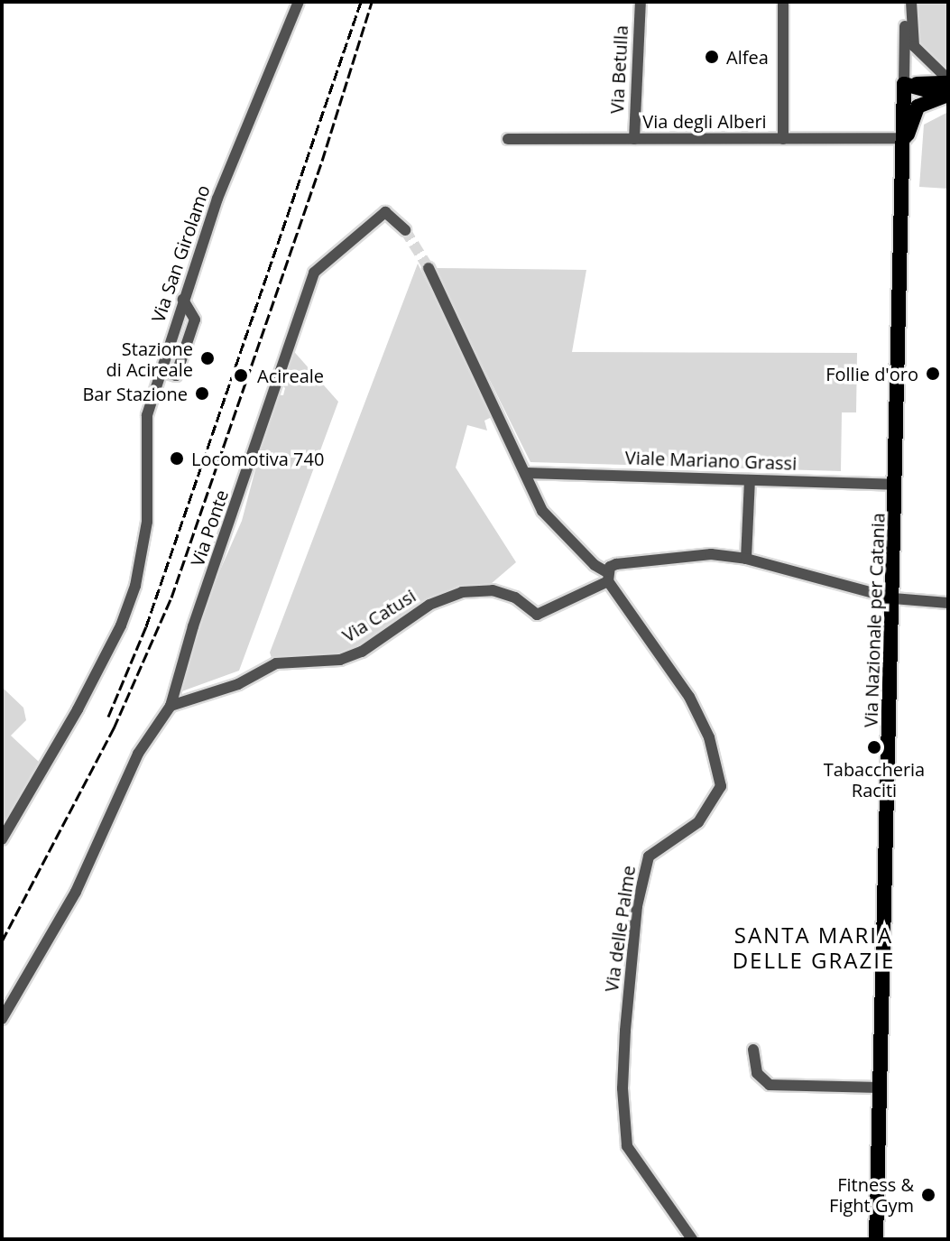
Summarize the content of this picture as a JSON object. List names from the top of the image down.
{
  "streets": {
    "main road": ["Via Nazionale per Catania"],
    "street": [
      "Via Betulla",
      "Via degli Alberi",
      "Via San Girolamo",
      "Viale Mariano Grassi",
      "Via Ponte",
      "Via Catusi",
      "Via delle Palme"
    ]
  },
  "crossings": [
    ["Via Betulla", "Via degli Alberi"],
    ["Via degli Alberi", "Via Nazionale per Catania"],
    ["Viale Mariano Grassi", "Via Nazionale per Catania"],
    ["Via Ponte", "Via Catusi"],
    ["Via Catusi", "Via Nazionale per Catania"],
    ["Via Catusi", "Via delle Palme"]
  ],
  "districts": ["SANTA MARIA DELLE GRAZIE"],
  "places": [
    "Alfea",
    "Stazione di Acireale",
    "Follie d'oro",
    "Acireale",
    "Bar Stazione",
    "Locomotiva 740",
    "Tabaccheria Raciti",
    "Fitness & Fight Gym"
  ]
}
